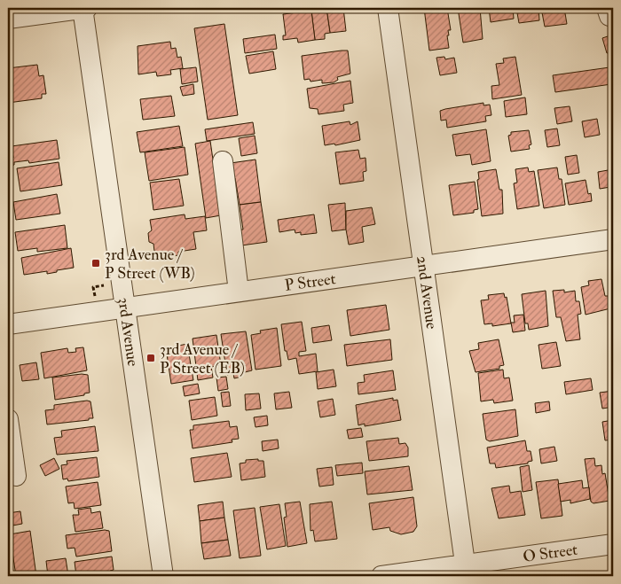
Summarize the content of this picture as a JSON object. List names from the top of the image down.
{
  "streets": {
    "street": [
      "P Street",
      "2nd Avenue",
      "3rd Avenue",
      "O Street"
    ]
  },
  "crossings": [
    ["P Street", "2nd Avenue"],
    ["P Street", "3rd Avenue"],
    ["2nd Avenue", "O Street"]
  ],
  "places": {
    "transit": ["3rd Avenue / P Street (WB)", "3rd Avenue / P Street (EB)"]
  }
}
